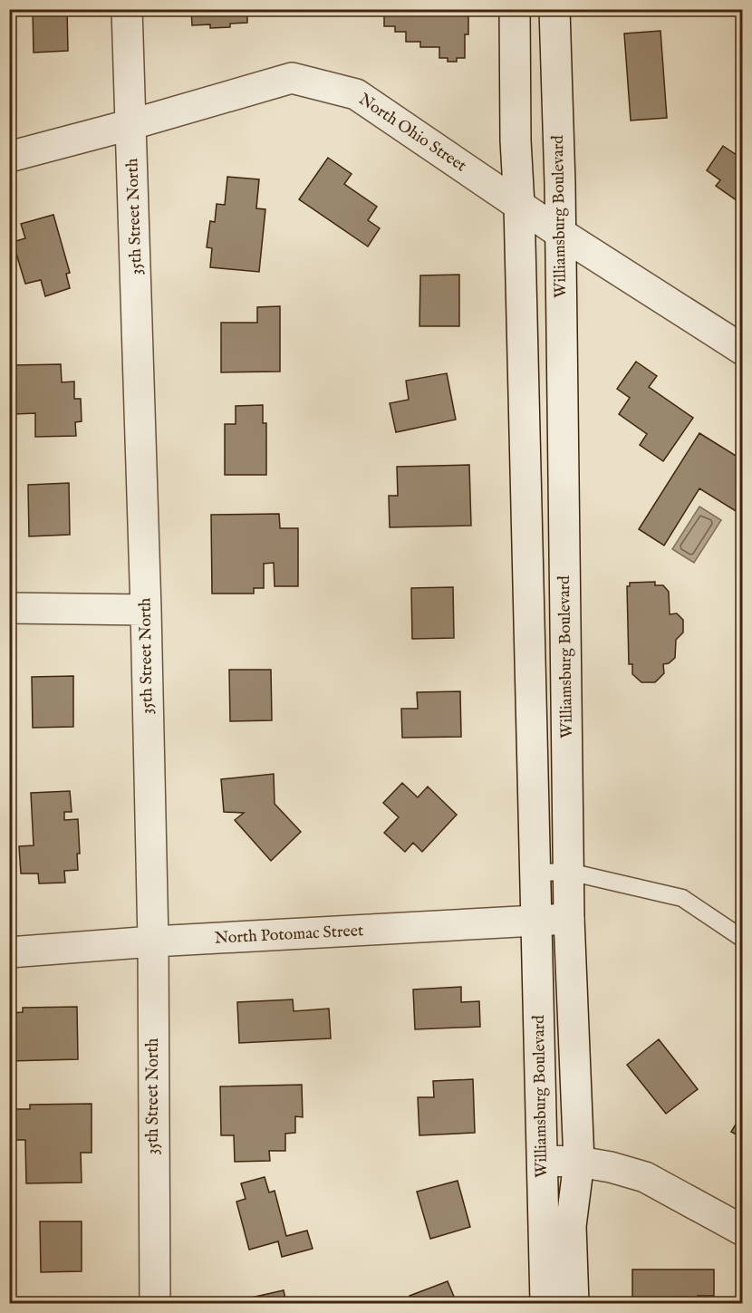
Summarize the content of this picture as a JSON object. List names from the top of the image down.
{
  "streets": {
    "street": [
      "North Ohio Street",
      "35th Street North",
      "Williamsburg Boulevard",
      "North Potomac Street"
    ]
  },
  "crossings": [
    ["North Ohio Street", "35th Street North"],
    ["North Ohio Street", "Williamsburg Boulevard"],
    ["35th Street North", "North Potomac Street"],
    ["Williamsburg Boulevard", "North Potomac Street"]
  ]
}
